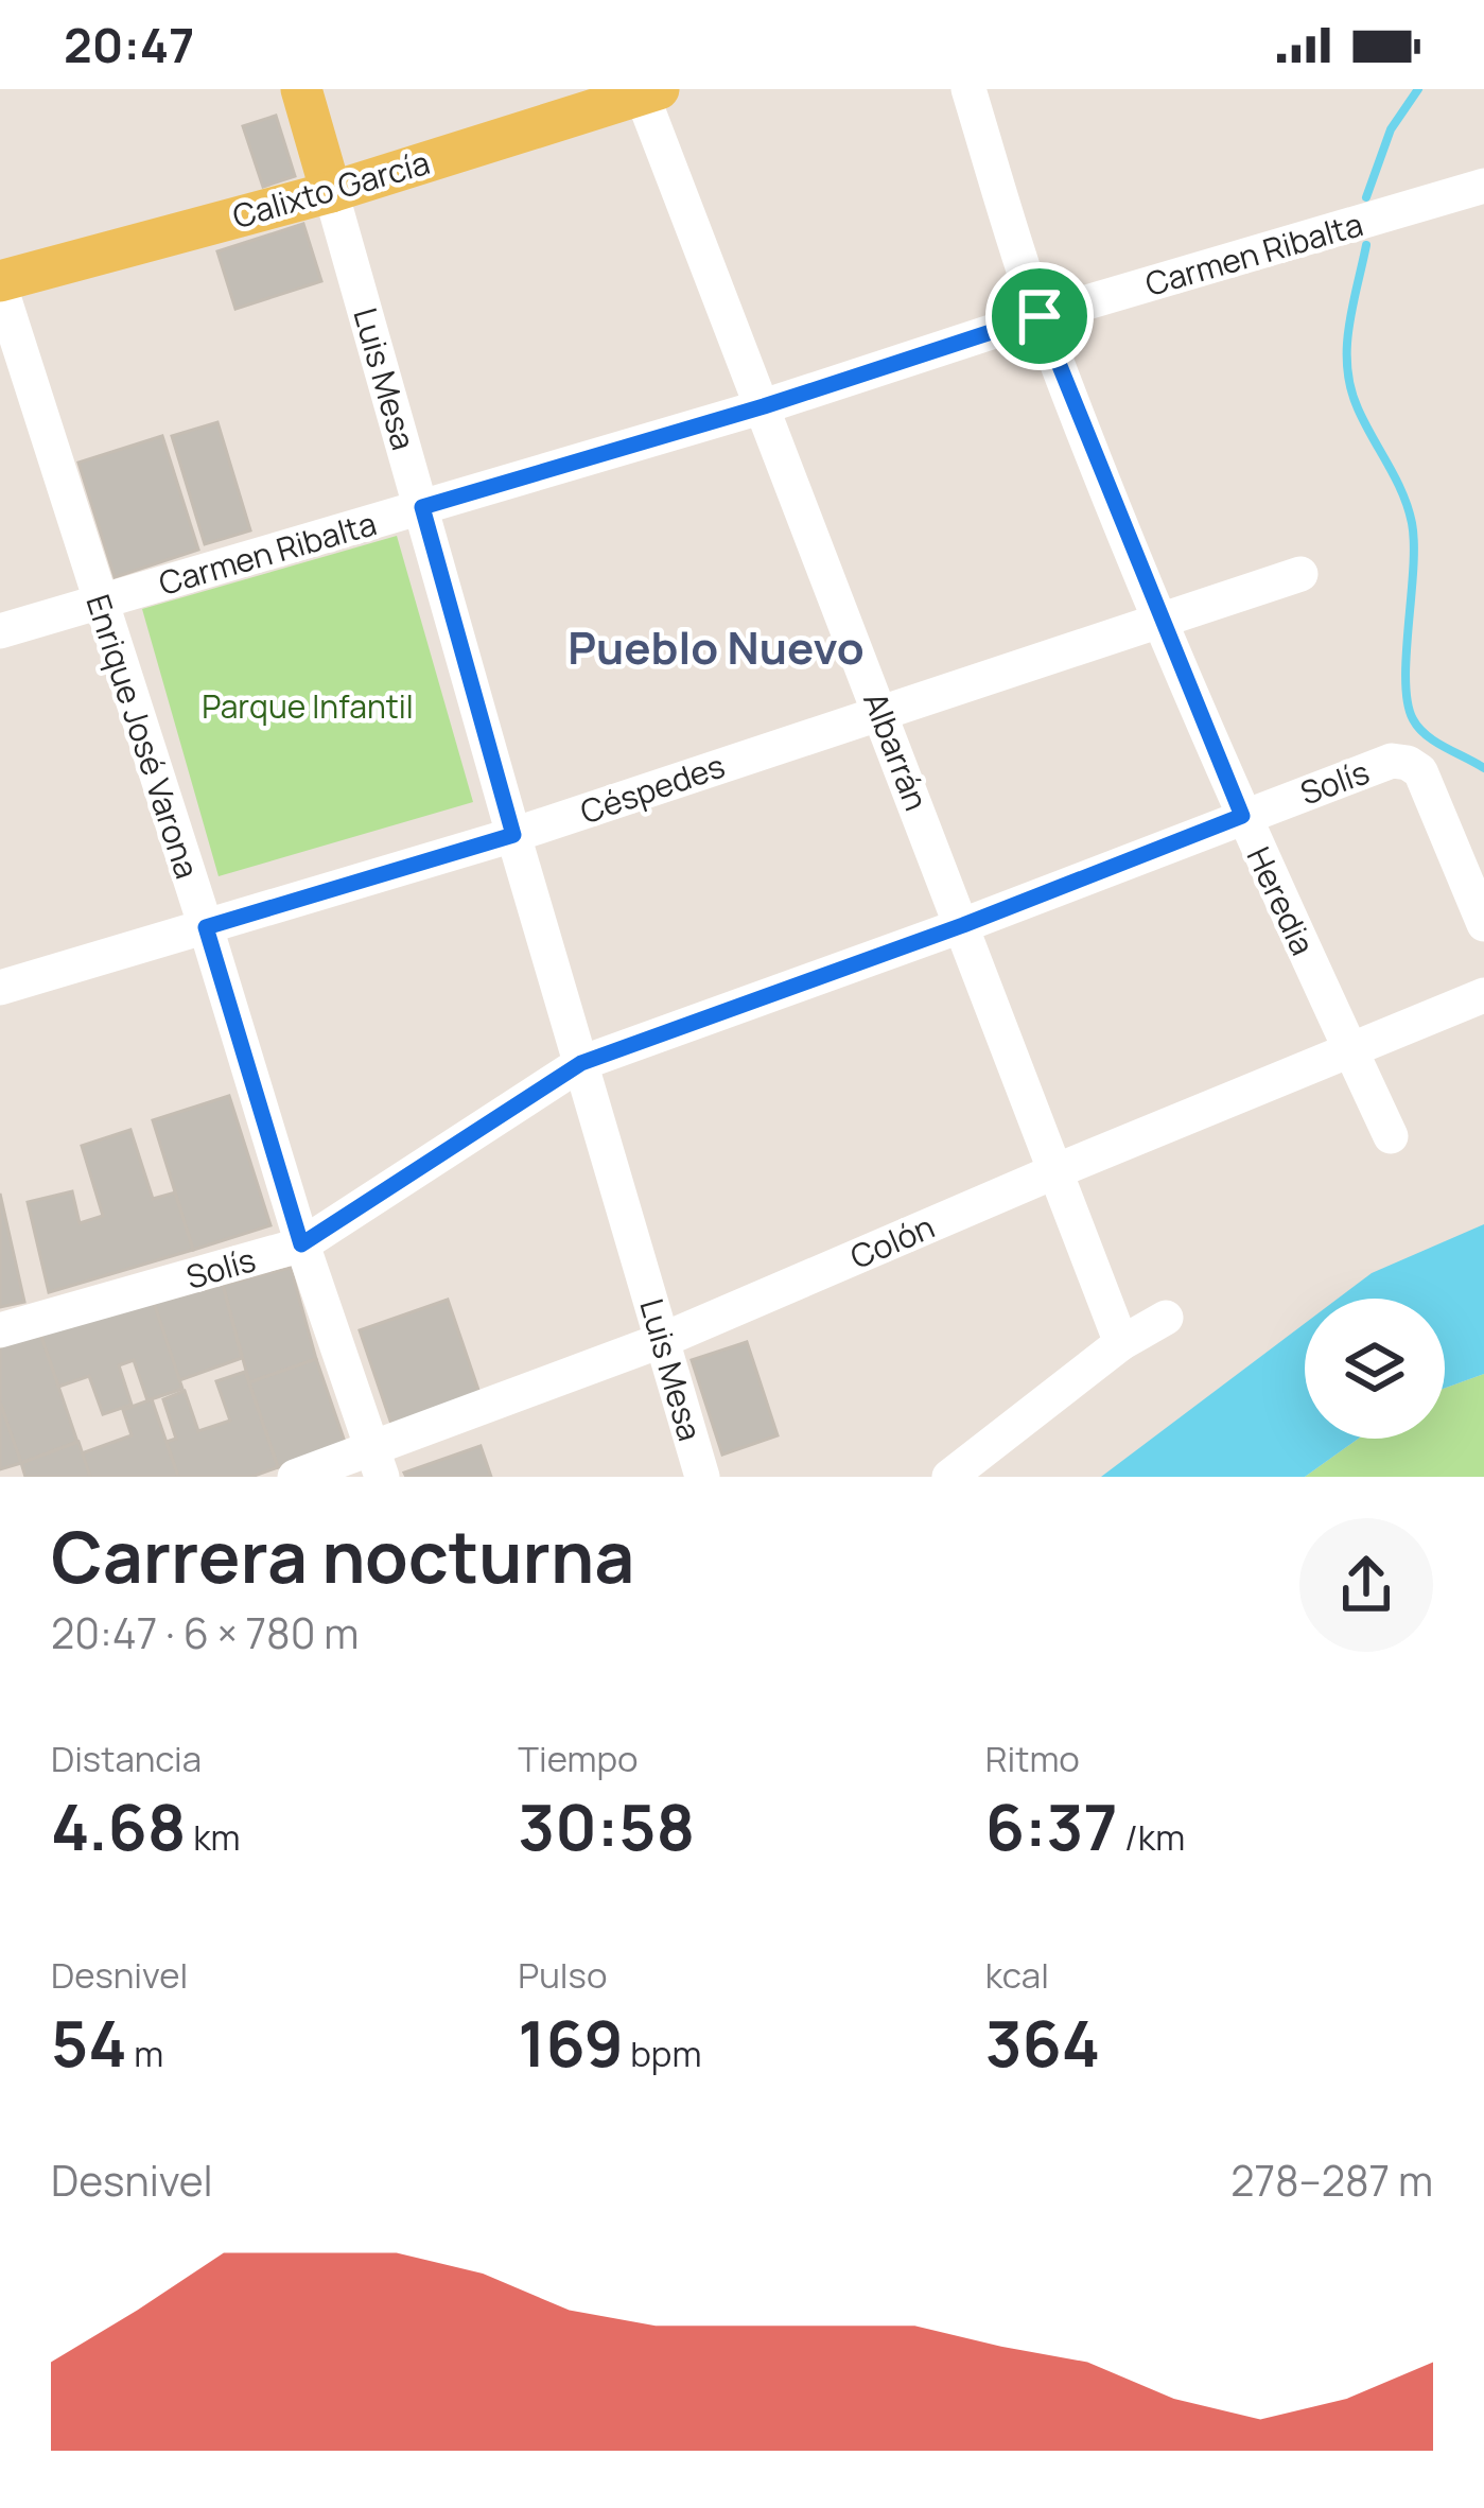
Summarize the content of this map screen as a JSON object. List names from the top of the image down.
{
  "streets": {
    "main road": ["Calixto García", "Luis Mesa"],
    "street": [
      "Carmen Ribalta",
      "Enrique José Varona",
      "Albarrán",
      "Solís",
      "Céspedes",
      "Heredia",
      "Colón"
    ]
  },
  "crossings": [
    ["Calixto García", "Luis Mesa"],
    ["Calixto García", "Enrique José Varona"],
    ["Calixto García", "Albarrán"],
    ["Carmen Ribalta", "Luis Mesa"],
    ["Carmen Ribalta", "Enrique José Varona"],
    ["Carmen Ribalta", "Albarrán"],
    ["Carmen Ribalta", "Heredia"],
    ["Luis Mesa", "Solís"],
    ["Luis Mesa", "Céspedes"],
    ["Luis Mesa", "Colón"],
    ["Enrique José Varona", "Solís"],
    ["Enrique José Varona", "Céspedes"],
    ["Enrique José Varona", "Colón"],
    ["Albarrán", "Solís"],
    ["Albarrán", "Céspedes"],
    ["Albarrán", "Colón"],
    ["Solís", "Heredia"],
    ["Céspedes", "Heredia"],
    ["Heredia", "Colón"]
  ],
  "districts": ["Pueblo Nuevo"],
  "parks": ["Parque Infantil"],
  "page": {
    "status": "20:47",
    "heading": ["Carrera nocturna", "20:47 · 6 × 780 m"],
    "stats": [
      ["Distancia", "4.68 km"],
      ["Tiempo", "30:58"],
      ["Ritmo", "6:37 /km"],
      ["Desnivel", "54 m"],
      ["Pulso", "169 bpm"],
      ["kcal", "364"]
    ],
    "chart": ["Desnivel", "278–287 m"]
  }
}
